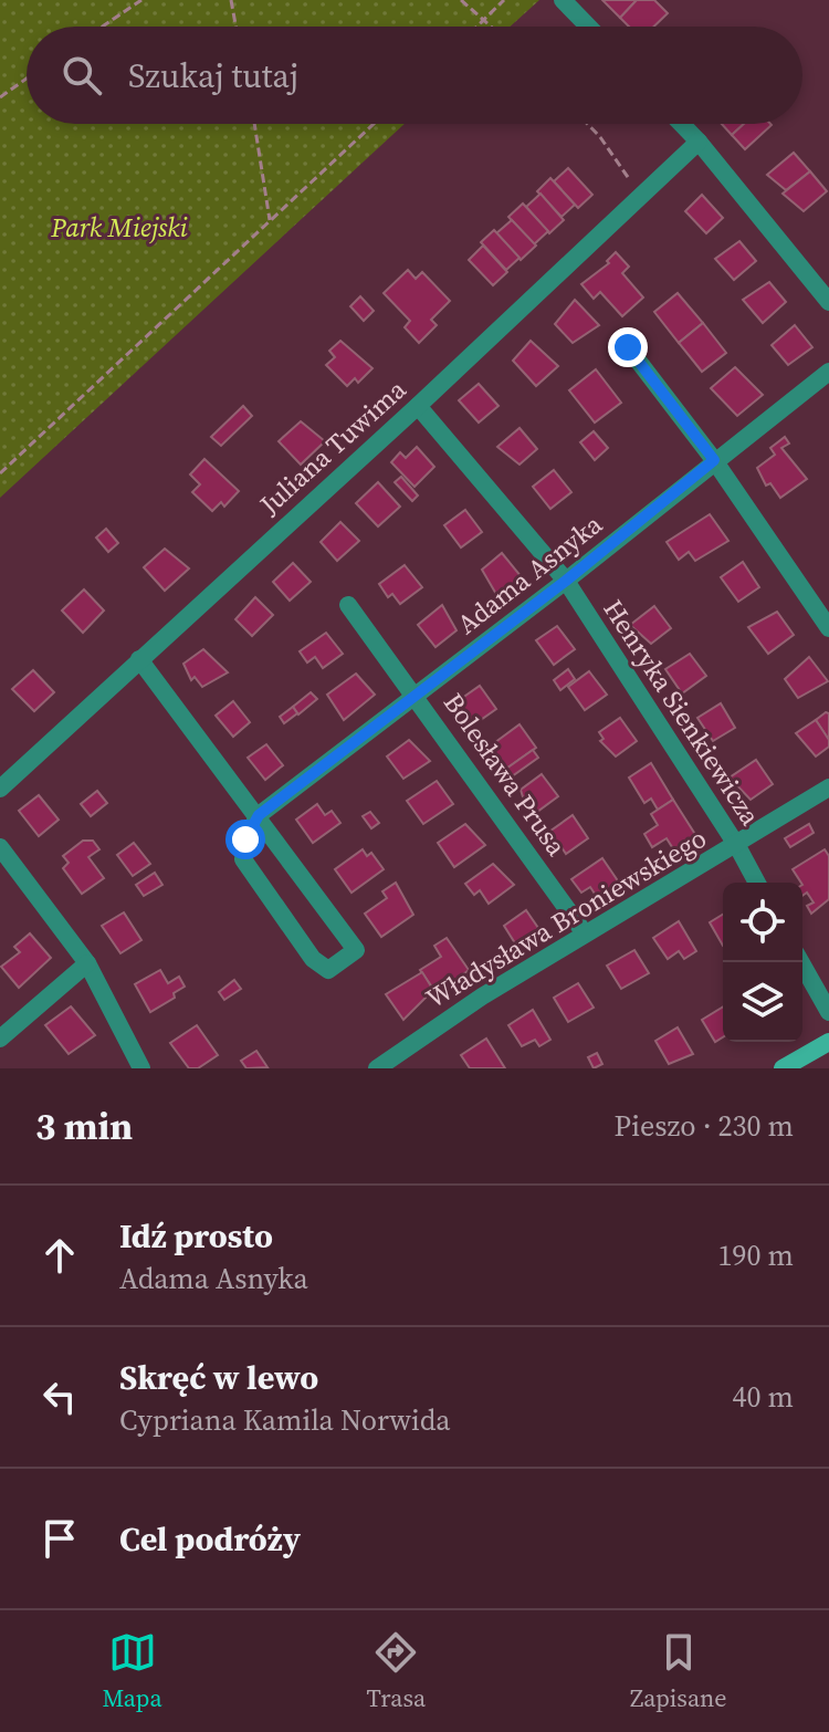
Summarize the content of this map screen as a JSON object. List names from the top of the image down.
{
  "streets": {
    "street": [
      "Juliana Tuwima",
      "Adama Asnyka",
      "Henryka Sienkiewicza",
      "Bolesława Prusa",
      "Władysława Broniewskiego"
    ]
  },
  "crossings": [
    ["Juliana Tuwima", "Henryka Sienkiewicza"],
    ["Adama Asnyka", "Henryka Sienkiewicza"],
    ["Adama Asnyka", "Bolesława Prusa"],
    ["Henryka Sienkiewicza", "Władysława Broniewskiego"],
    ["Bolesława Prusa", "Władysława Broniewskiego"]
  ],
  "parks": ["Park Miejski"],
  "page": {
    "search": "Szukaj tutaj",
    "heading": ["3 min", "Pieszo · 230 m"],
    "list": [
      ["Idź prosto", "Adama Asnyka", "190 m"],
      ["Skręć w lewo", "Cypriana Kamila Norwida", "40 m"],
      "Cel podróży"
    ],
    "nav": ["Mapa", "Trasa", "Zapisane"]
  }
}
